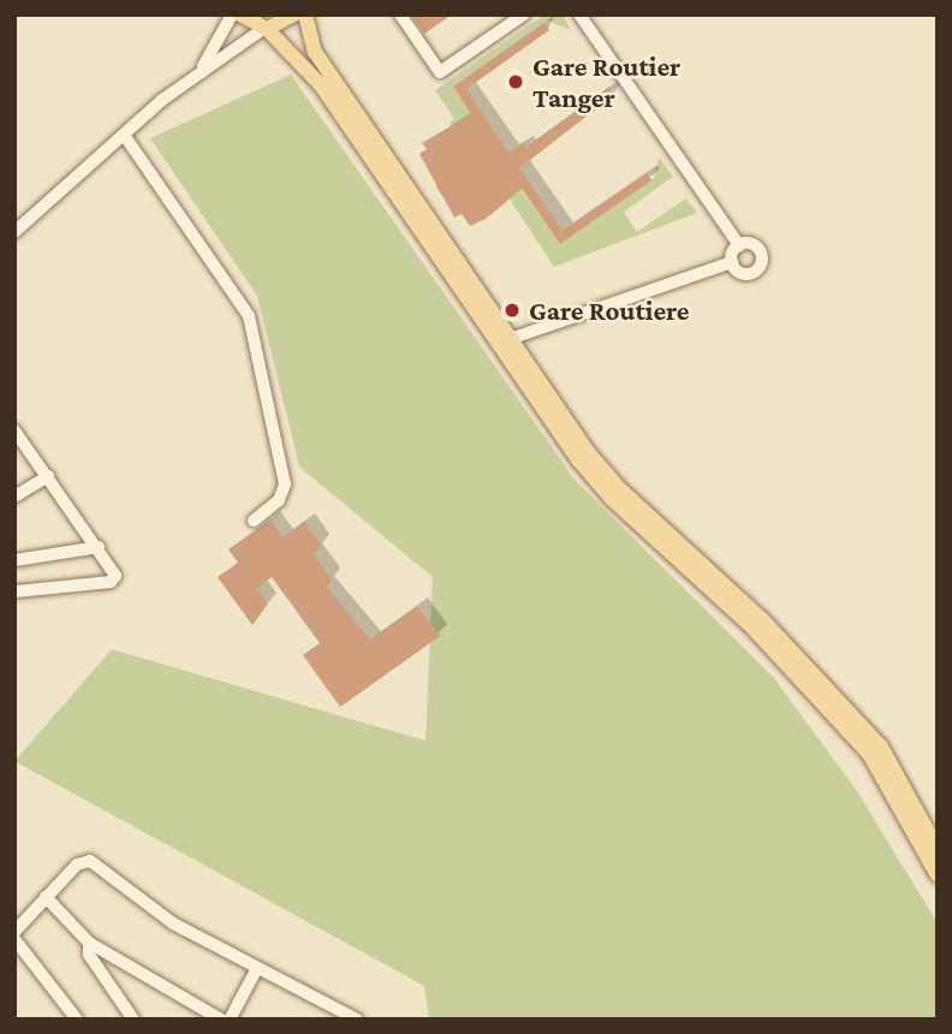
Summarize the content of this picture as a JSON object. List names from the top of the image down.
{
  "places": ["Gare Routier Tanger", "Gare Routiere"]
}
